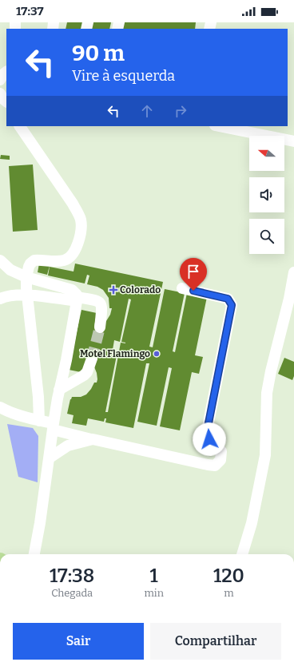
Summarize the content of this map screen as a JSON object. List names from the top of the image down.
{
  "places": {
    "health": ["Colorado"],
    "other": ["Motel Flamingo"]
  },
  "north": "left",
  "page": {
    "status": "17:37",
    "turn": ["90 m", "Vire à esquerda"],
    "eta": [
      "17:38",
      "Chegada",
      "1",
      "min",
      "120",
      "m"
    ],
    "buttons": ["Sair", "Compartilhar"]
  }
}
